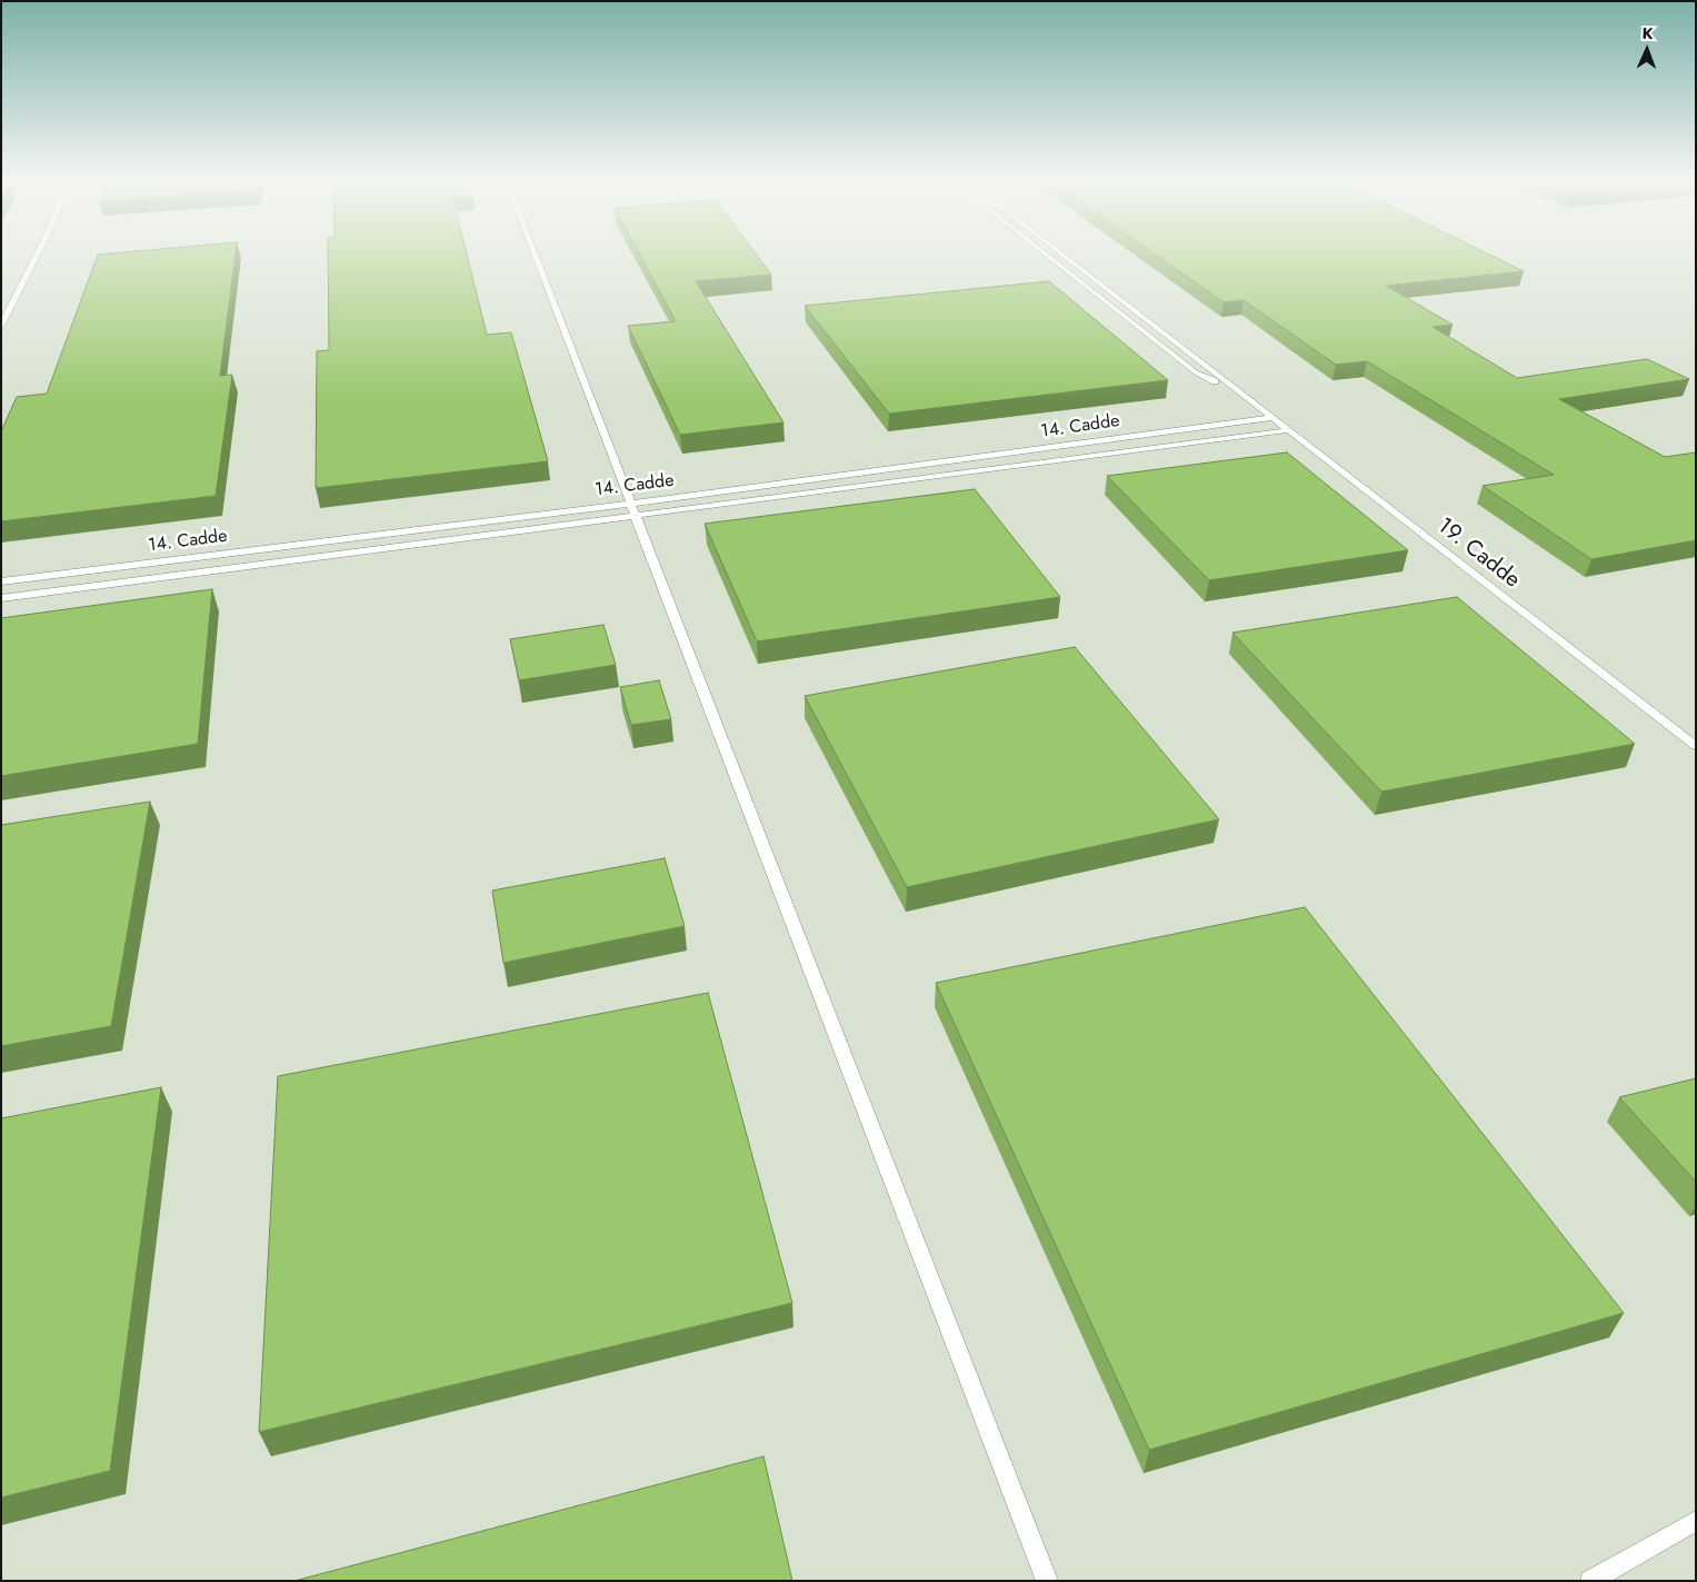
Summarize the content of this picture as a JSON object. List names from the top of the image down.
{
  "streets": {
    "lane": ["14. Cadde", "19. Cadde"]
  },
  "crossings": [
    ["14. Cadde", "19. Cadde"]
  ],
  "north": "top"
}
